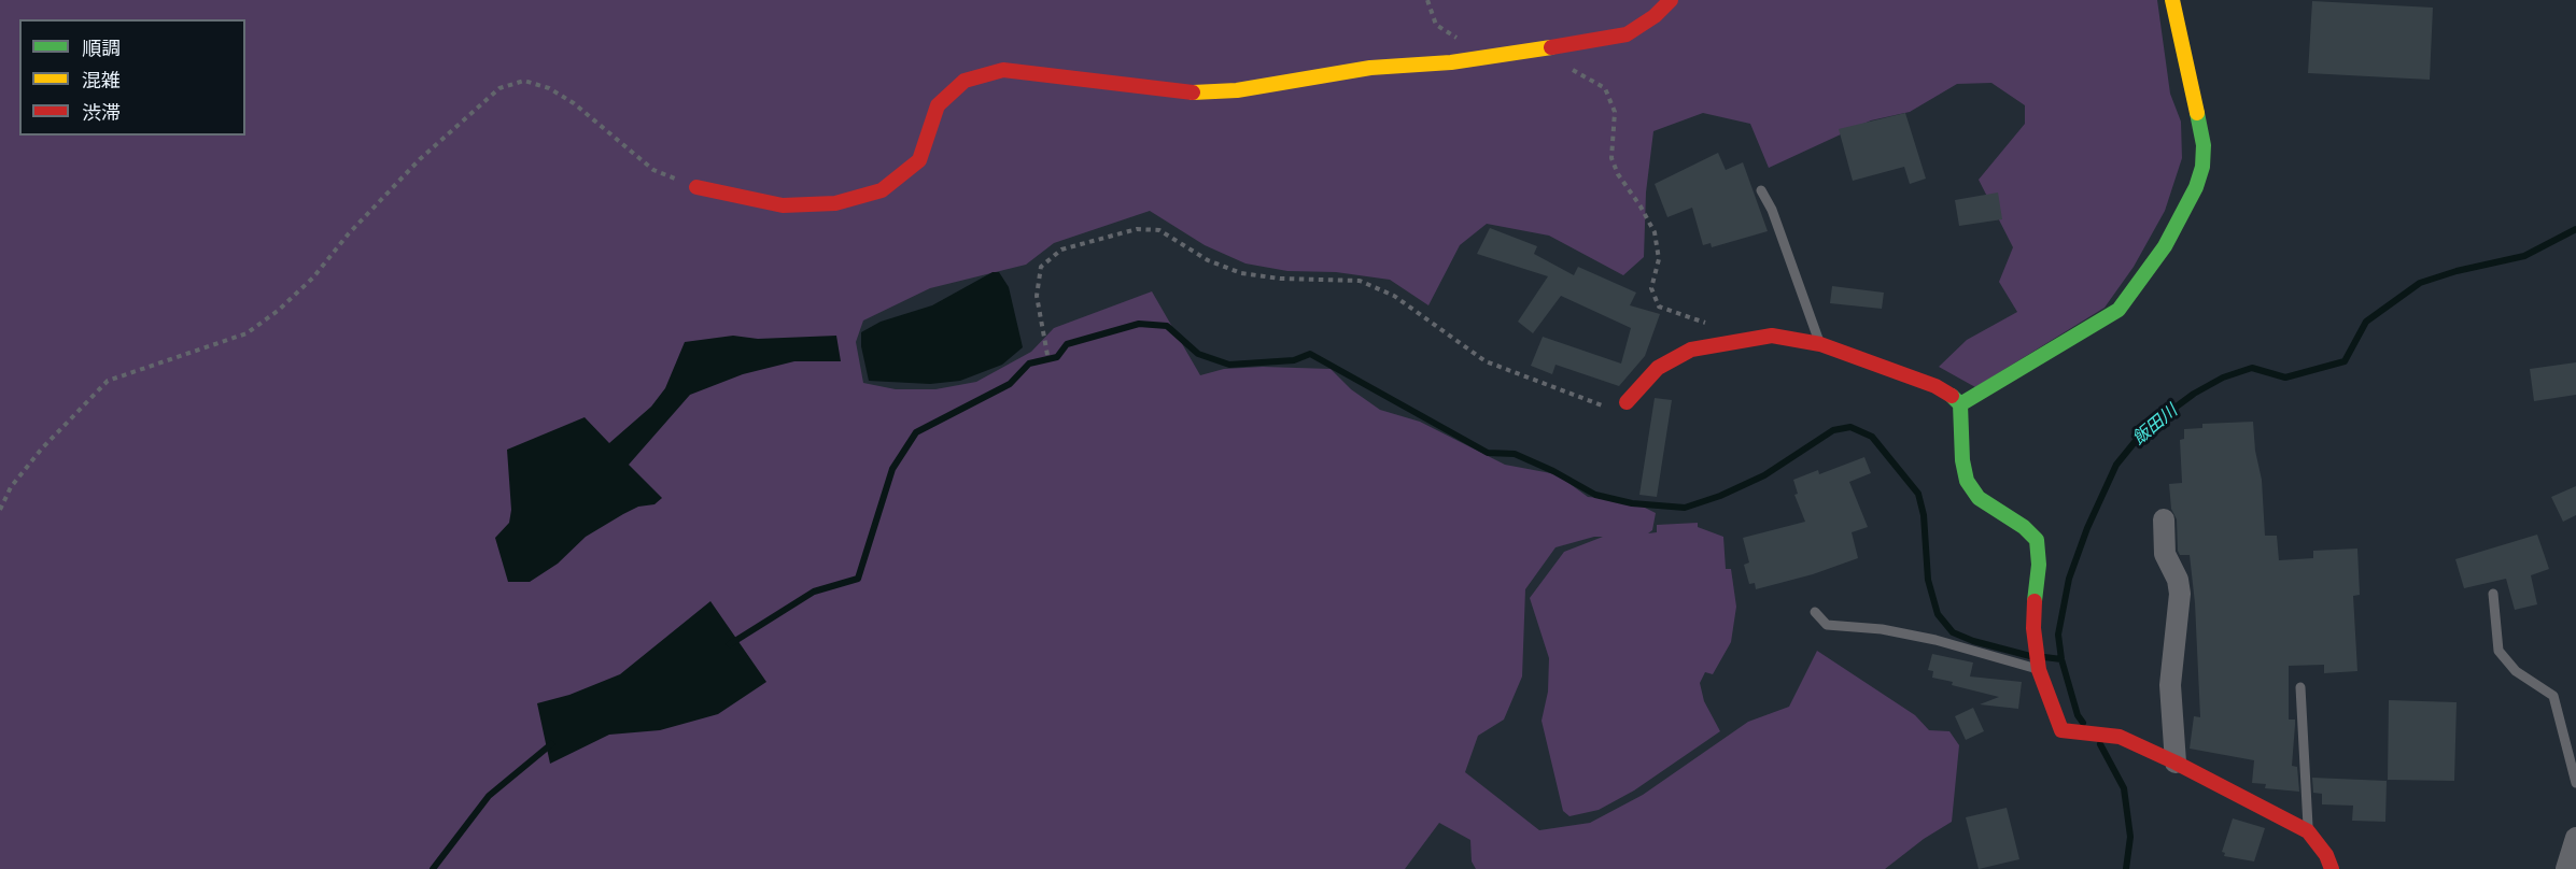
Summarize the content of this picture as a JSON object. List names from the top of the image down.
{
  "water": ["飯田川"],
  "legend": ["順調", "混雑", "渋滞"]
}
